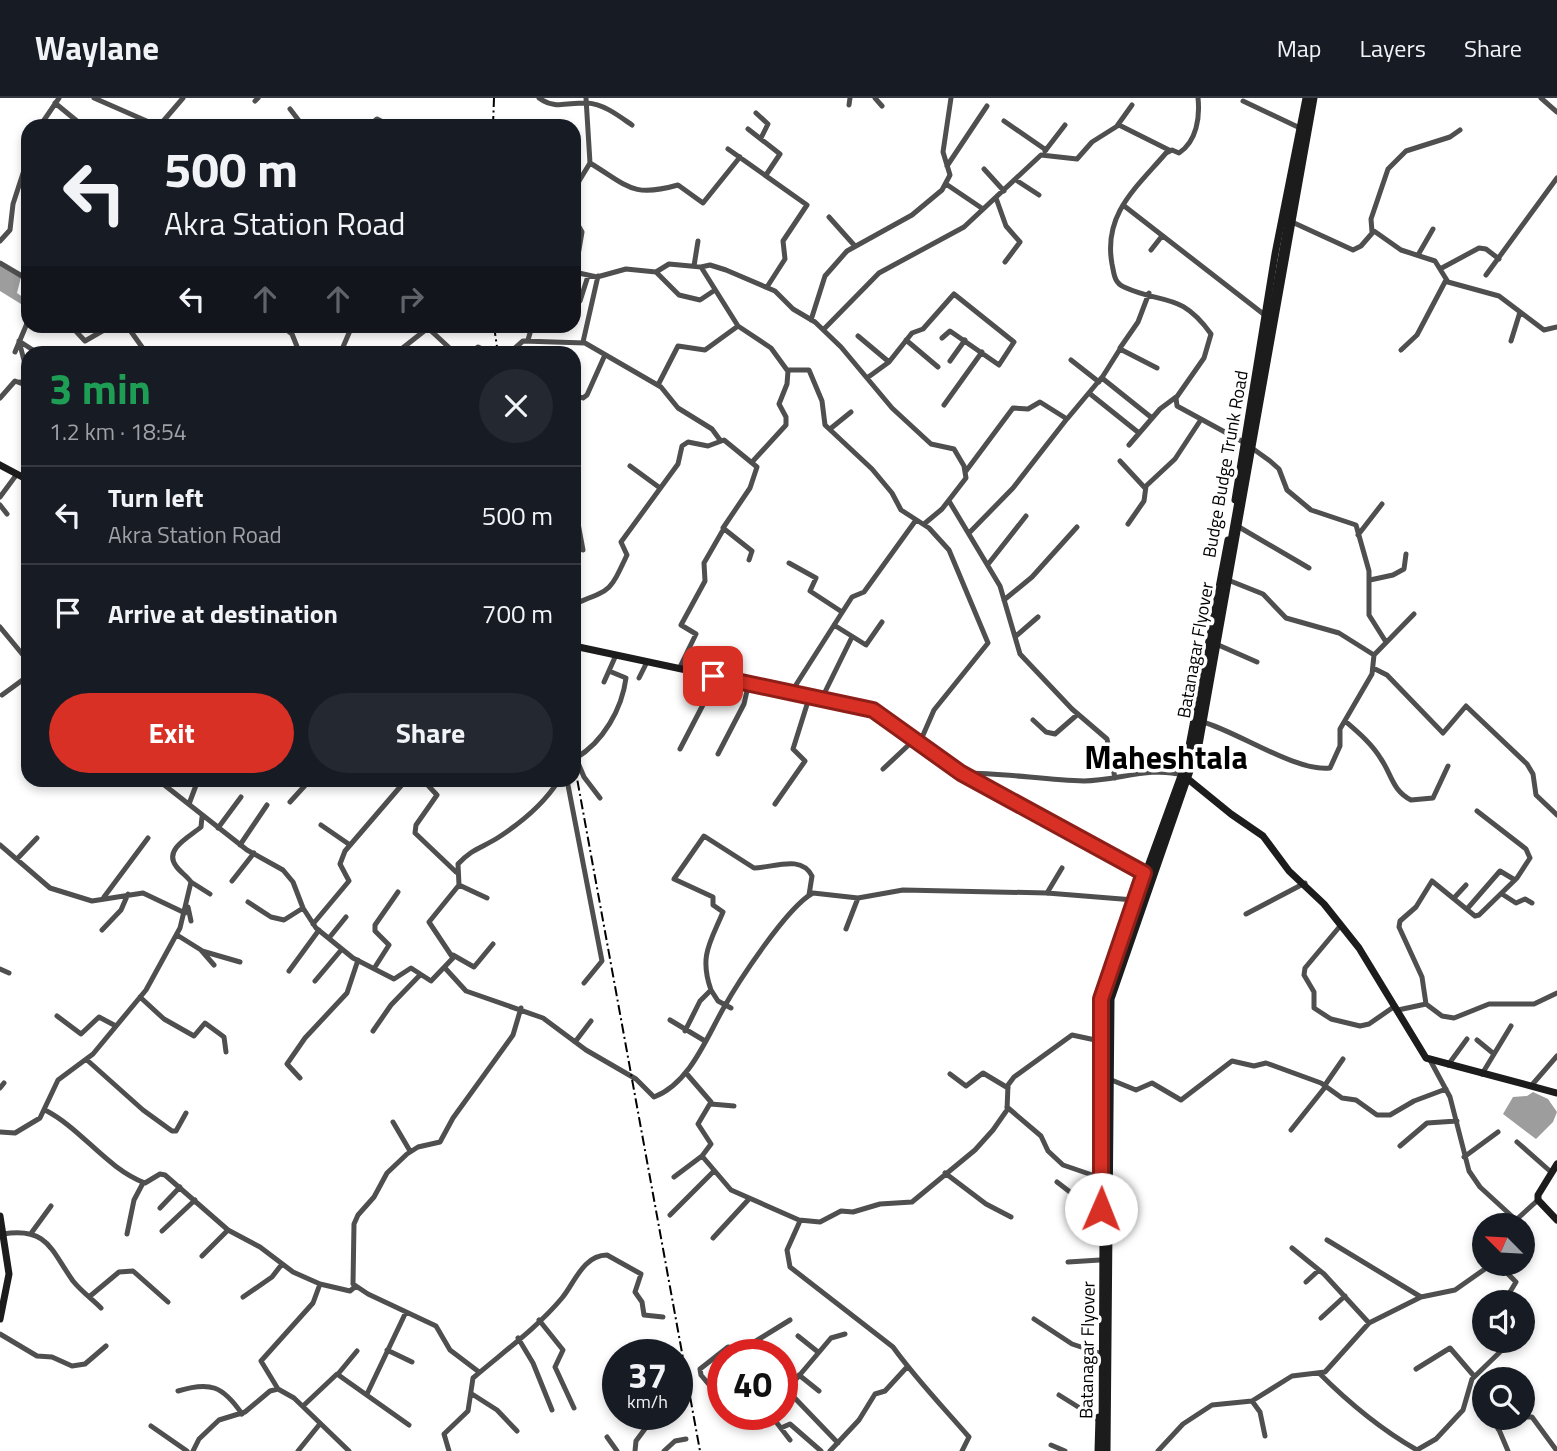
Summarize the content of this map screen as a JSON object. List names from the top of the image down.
{
  "streets": {
    "street": ["Budge Budge Trunk Road", "Batanagar Flyover"]
  },
  "crossings": [
    ["Budge Budge Trunk Road", "Batanagar Flyover"]
  ],
  "districts": ["Maheshtala"],
  "north": "top left",
  "page": {
    "header": "Waylane",
    "nav": ["Map", "Layers", "Share"],
    "turn": ["500 m", "Akra Station Road"],
    "heading": ["3 min", "1.2 km · 18:54"],
    "list": [
      {
        "name": "Turn left",
        "note": "Akra Station Road",
        "value": "500 m"
      },
      {
        "name": "Arrive at destination",
        "value": "700 m"
      }
    ],
    "buttons": ["Exit", "Share"],
    "speed": "37 km/h",
    "limit": "40"
  }
}
